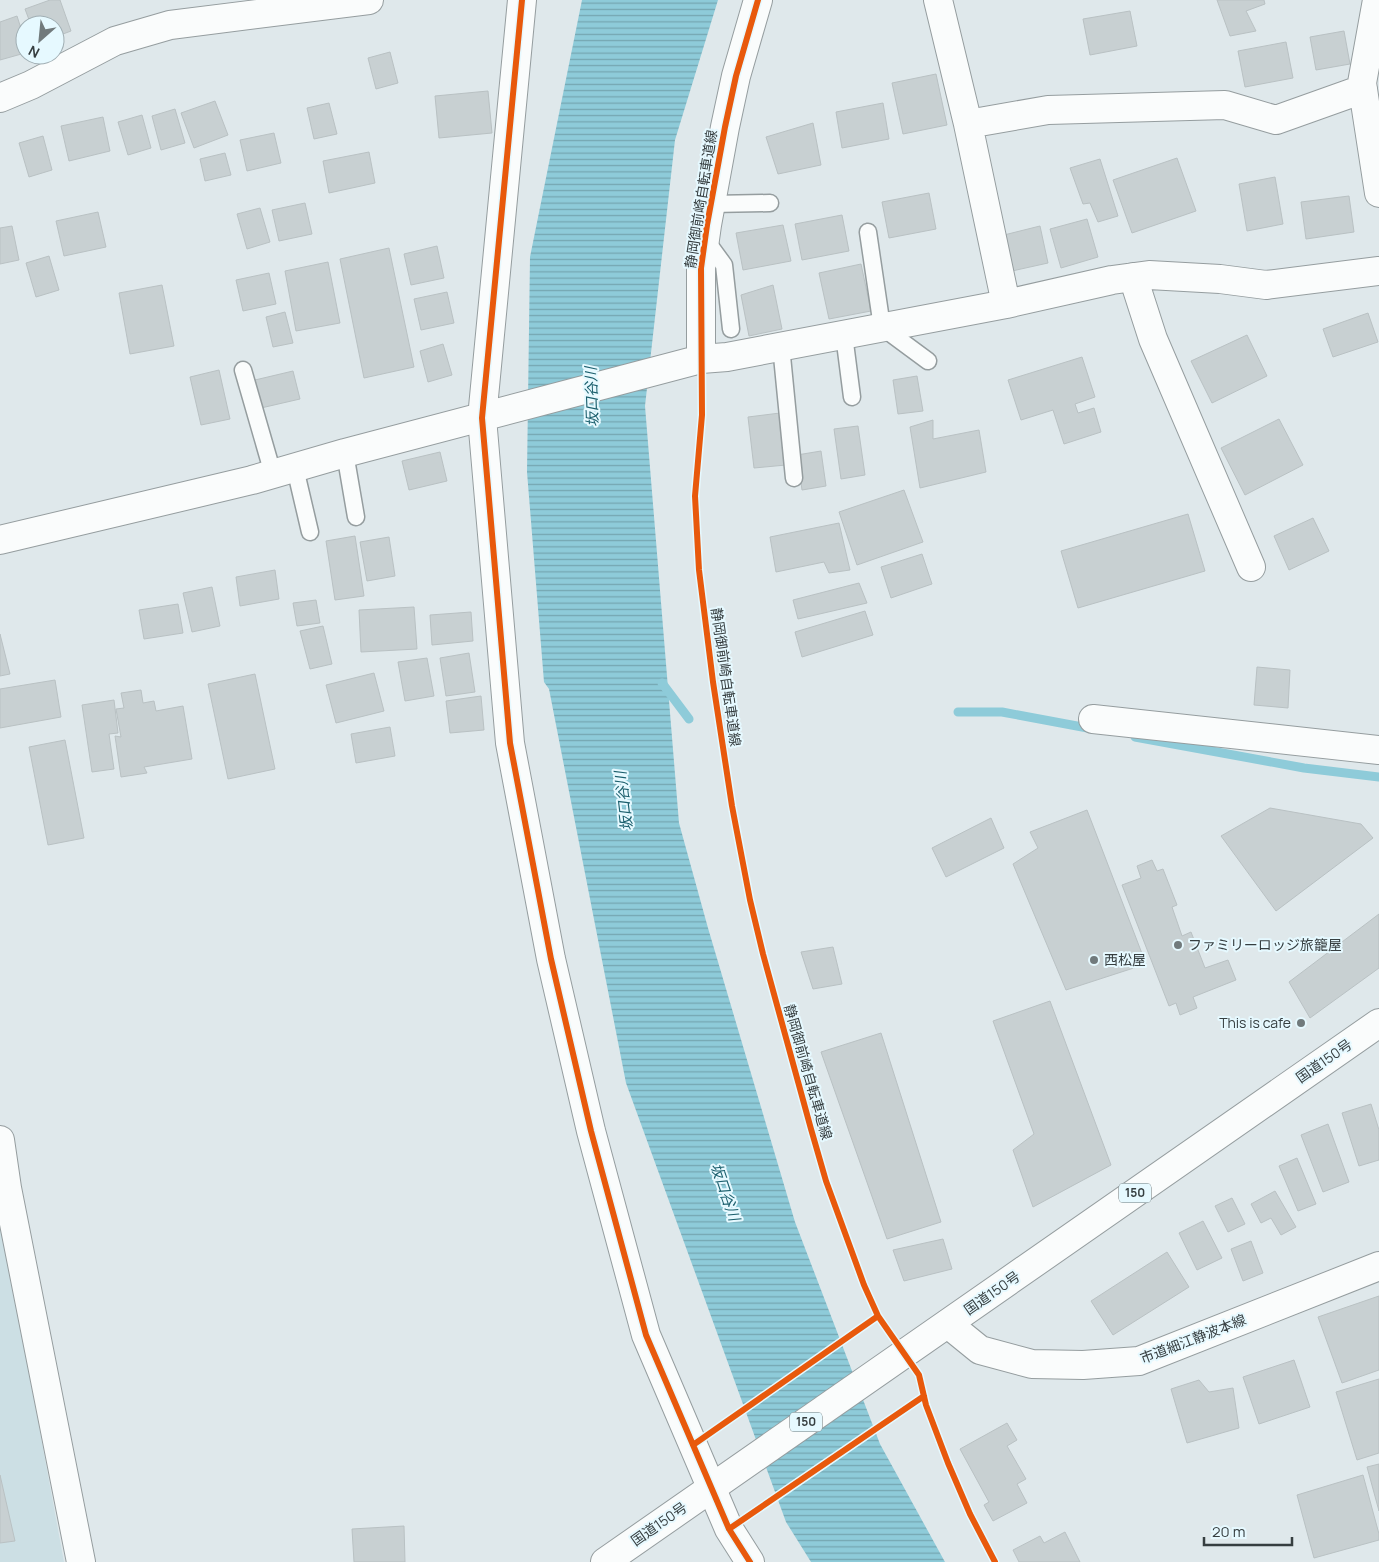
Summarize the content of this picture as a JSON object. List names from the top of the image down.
{
  "streets": {
    "main road": [
      "静岡御前崎自転車道線",
      "国道150号",
      "150",
      "市道細江静波本線"
    ]
  },
  "crossings": [
    ["国道150号", "市道細江静波本線"]
  ],
  "water": ["坂口谷川"],
  "places": ["ファミリーロッジ旅籠屋", "西松屋", "This is cafe"],
  "scale_bar": "20 m",
  "north": "bottom left"
}
